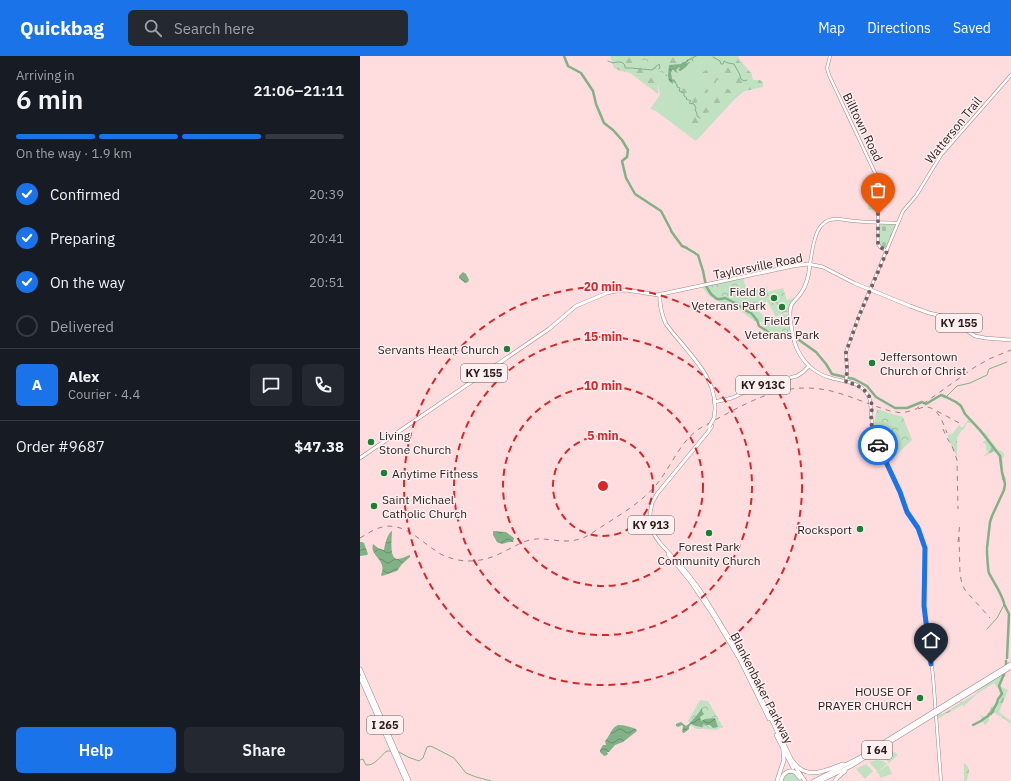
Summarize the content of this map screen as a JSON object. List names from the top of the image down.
{
  "streets": {
    "highway": ["I 265", "I 64"],
    "main road": [
      "Billtown Road",
      "Watterson Trail",
      "Taylorsville Road",
      "KY 155",
      "KY 913C",
      "KY 913",
      "Blankenbaker Parkway"
    ]
  },
  "crossings": [
    ["Billtown Road", "Watterson Trail"],
    ["Watterson Trail", "Taylorsville Road"],
    ["Taylorsville Road", "Blankenbaker Parkway"],
    ["KY 913C", "Blankenbaker Parkway"]
  ],
  "places": [
    "Field 8 Veterans Park",
    "Field 7 Veterans Park",
    "Servants Heart Church",
    "Jeffersontown Church of Christ",
    "Living Stone Church",
    "Anytime Fitness",
    "Saint Michael Catholic Church",
    "Rocksport",
    "Forest Park Community Church",
    "HOUSE OF PRAYER CHURCH"
  ],
  "page": {
    "header": "Quickbag",
    "search": "Search here",
    "nav": ["Map", "Directions", "Saved"],
    "heading": ["6 min", "Arriving in", "21:06–21:11"],
    "panel": [
      "Alex",
      "Courier · 4.4",
      "Order #9687",
      "$47.38"
    ],
    "bar": "On the way · 1.9 km",
    "list": [
      ["Confirmed", "20:39"],
      ["Preparing", "20:41"],
      ["On the way", "20:51"],
      "Delivered"
    ],
    "round": "A",
    "buttons": ["Help", "Share"]
  },
  "rings": [
    "20 min",
    "15 min",
    "10 min",
    "5 min"
  ]
}
